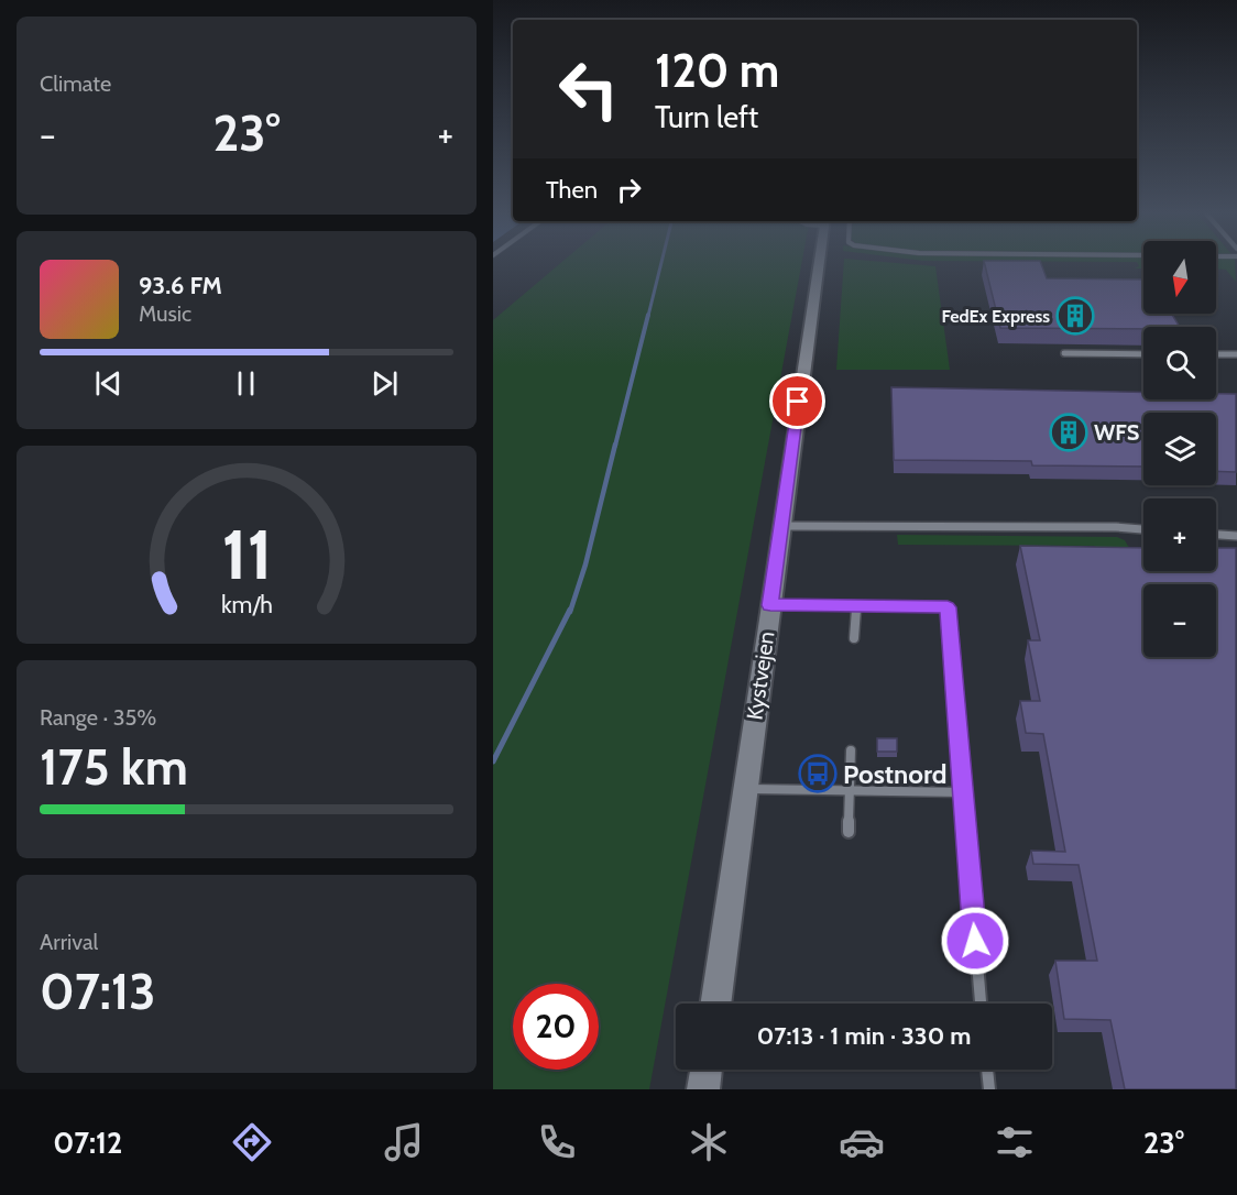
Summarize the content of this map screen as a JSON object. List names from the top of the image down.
{
  "streets": {
    "street": ["Kystvejen"]
  },
  "places": {
    "building": ["FedEx Express", "WFS"],
    "bus stop": ["Postnord"]
  },
  "north": "bottom",
  "page": {
    "tile": [
      "Climate",
      ["Range · 35%", "175 km"],
      ["Arrival", "07:13"]
    ],
    "turn": ["120 m", "Turn left"],
    "heat": ["−", "23°", "+"],
    "then": "Then",
    "map_buttons": ["+", "−"],
    "song": ["93.6 FM", "Music"],
    "limit": "20",
    "trip": "07:13 · 1 min · 330 m",
    "tabs": ["07:12", "23°"],
    "gauge": ["11", "km/h"]
  }
}
